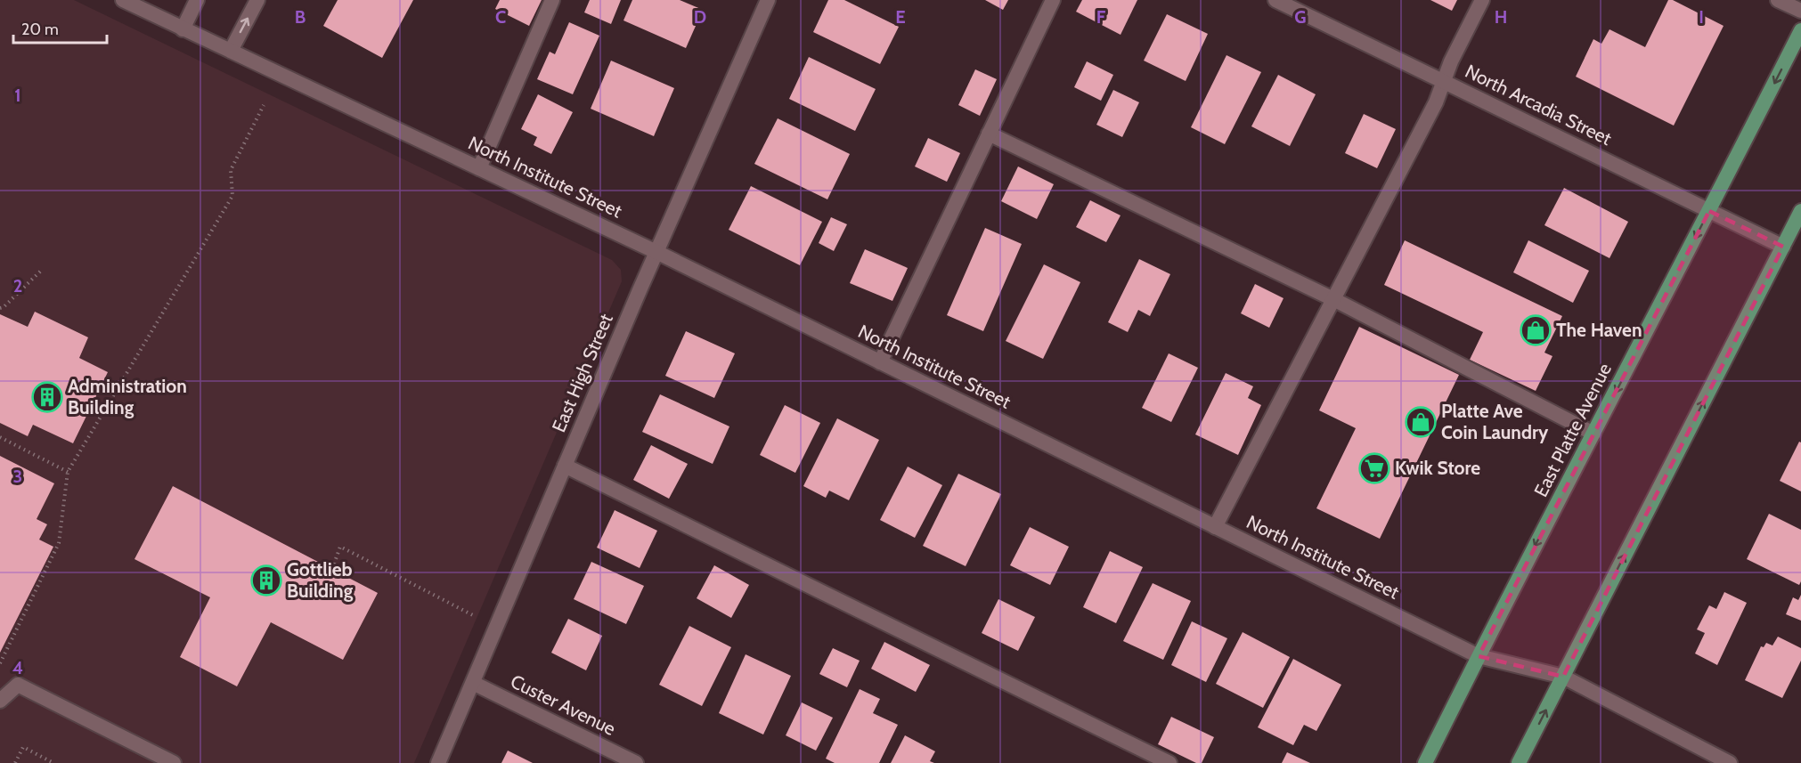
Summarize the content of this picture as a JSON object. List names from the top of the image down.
{
  "streets": {
    "main road": ["East Platte Avenue"],
    "street": [
      "North Arcadia Street",
      "North Institute Street",
      "East High Street",
      "Custer Avenue"
    ]
  },
  "crossings": [
    ["North Arcadia Street", "East Platte Avenue"],
    ["North Institute Street", "East High Street"],
    ["North Institute Street", "East Platte Avenue"],
    ["East High Street", "Custer Avenue"]
  ],
  "places": {
    "shop": ["The Haven", "Platte Ave Coin Laundry"],
    "building": ["Administration Building", "Gottlieb Building"],
    "supermarket": ["Kwik Store"]
  },
  "scale_bar": "20 m",
  "grid": {
    "columns": [
      "B",
      "C",
      "D",
      "E",
      "F",
      "G",
      "H",
      "I"
    ],
    "rows": [
      "1",
      "2",
      "3",
      "4"
    ]
  }
}
